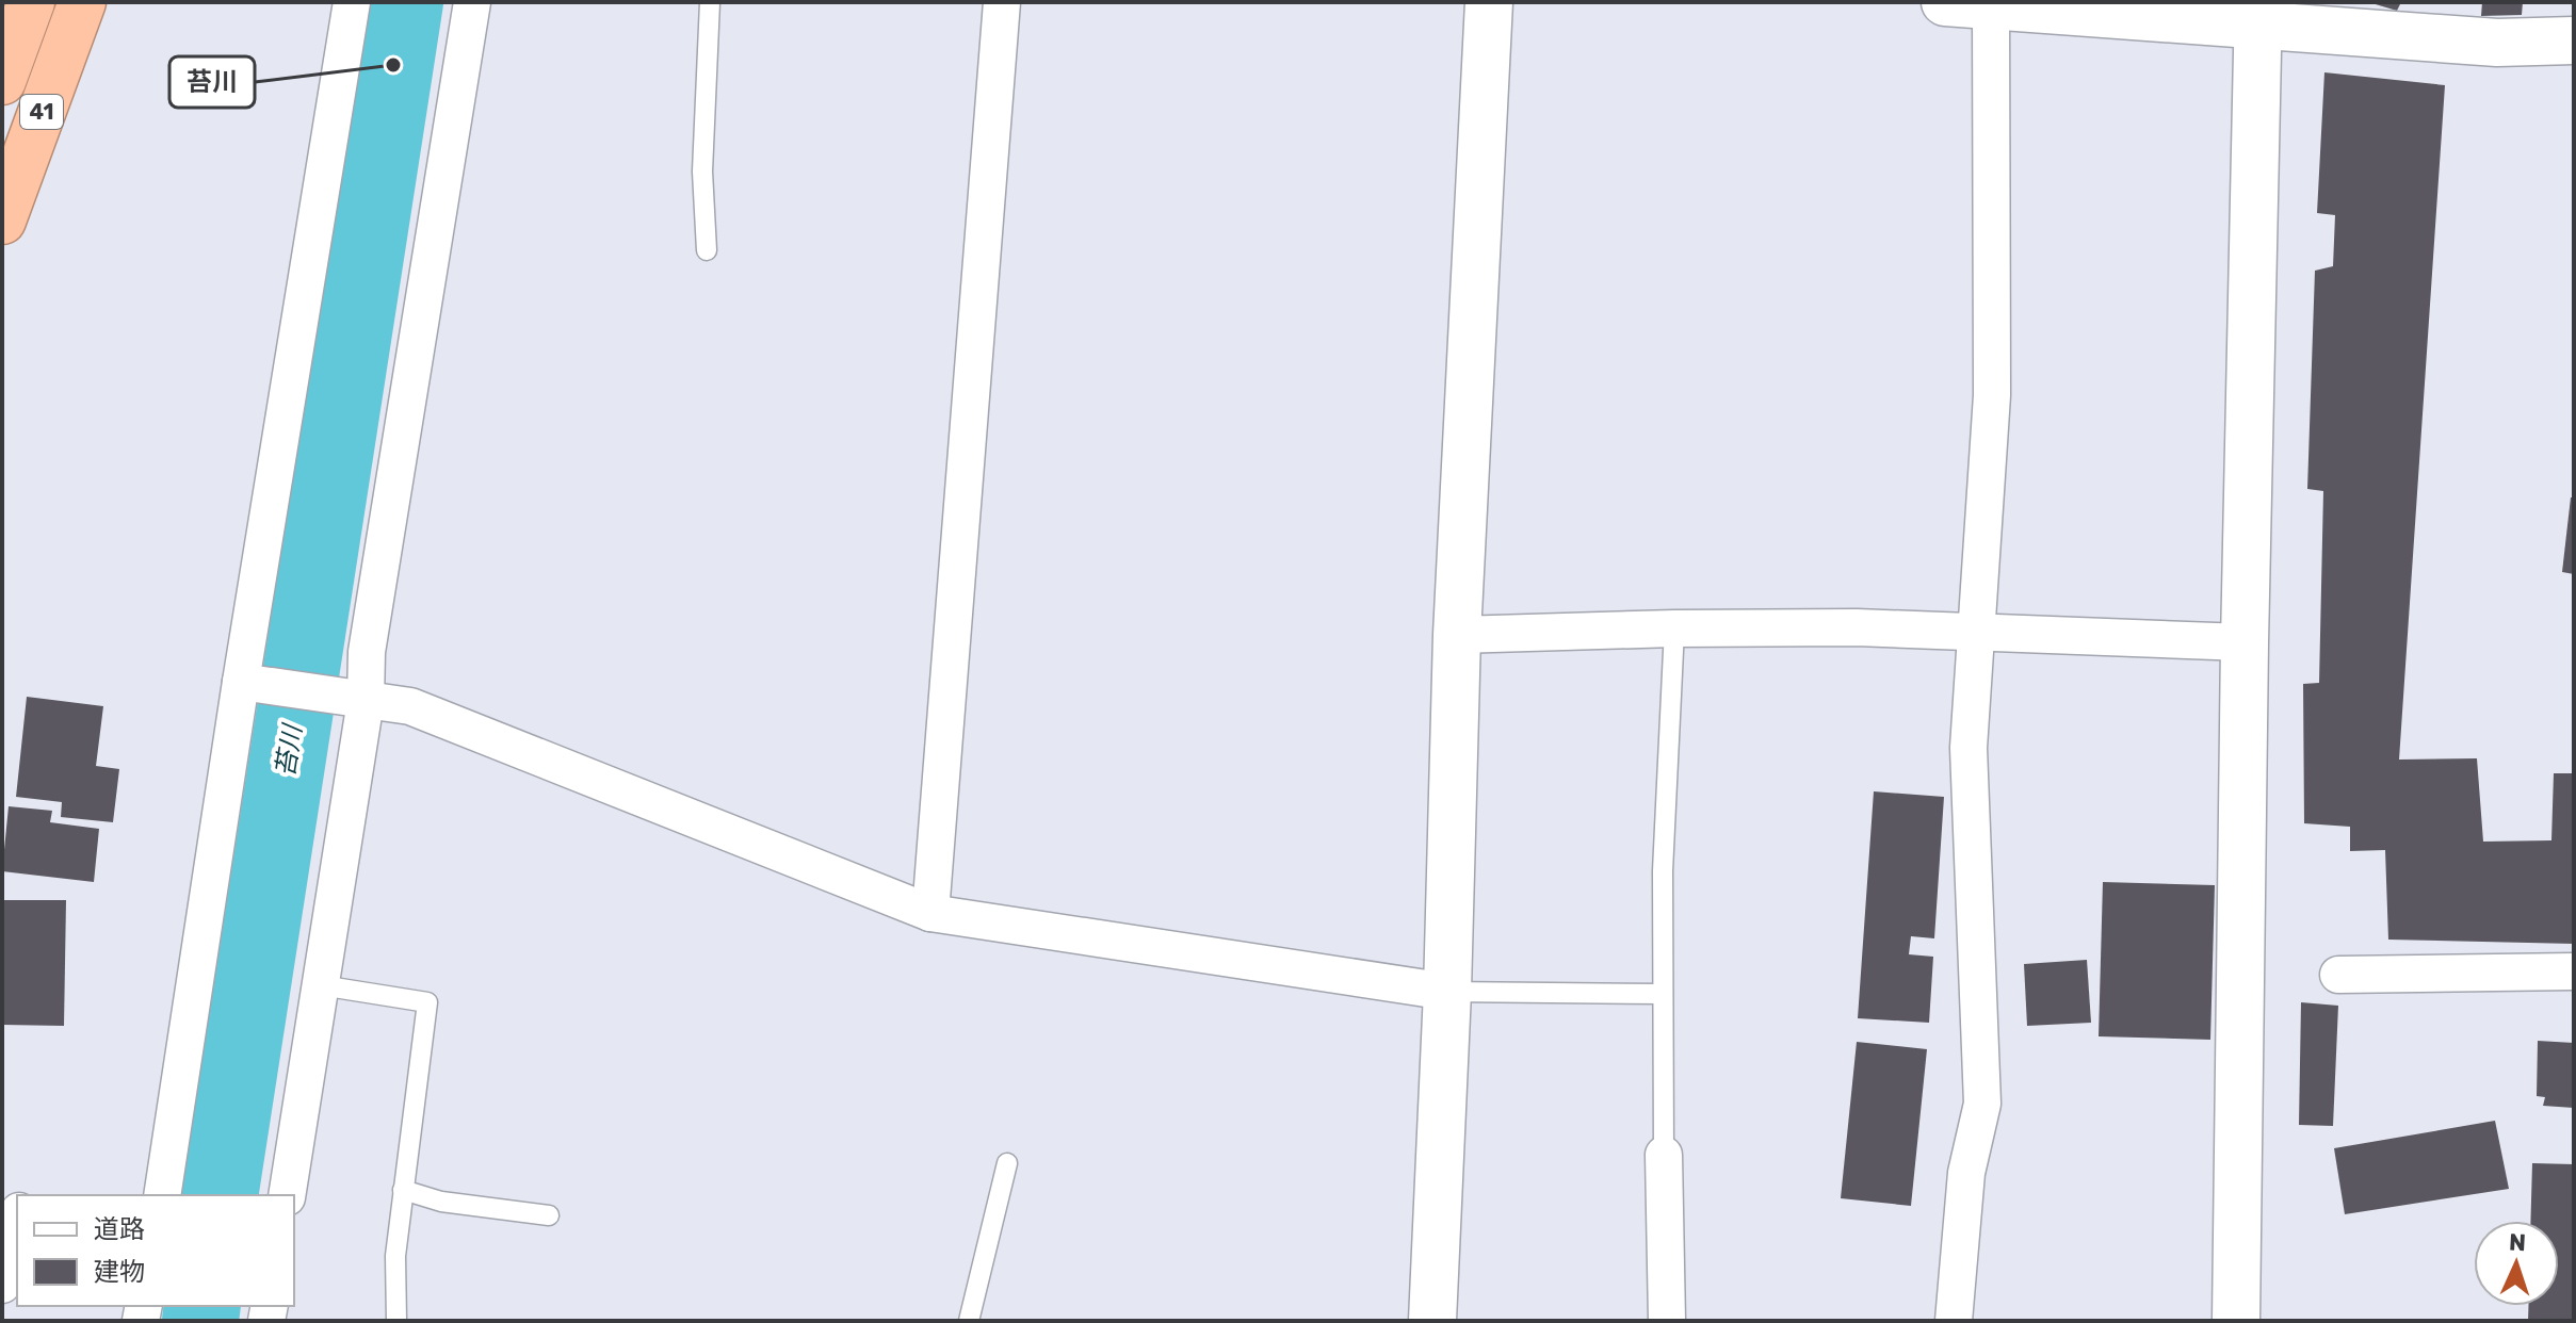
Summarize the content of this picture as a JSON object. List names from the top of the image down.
{
  "streets": {
    "highway": ["41"]
  },
  "water": ["苔川"],
  "places": ["苔川"],
  "legend": ["道路", "建物"],
  "north": "top"
}
